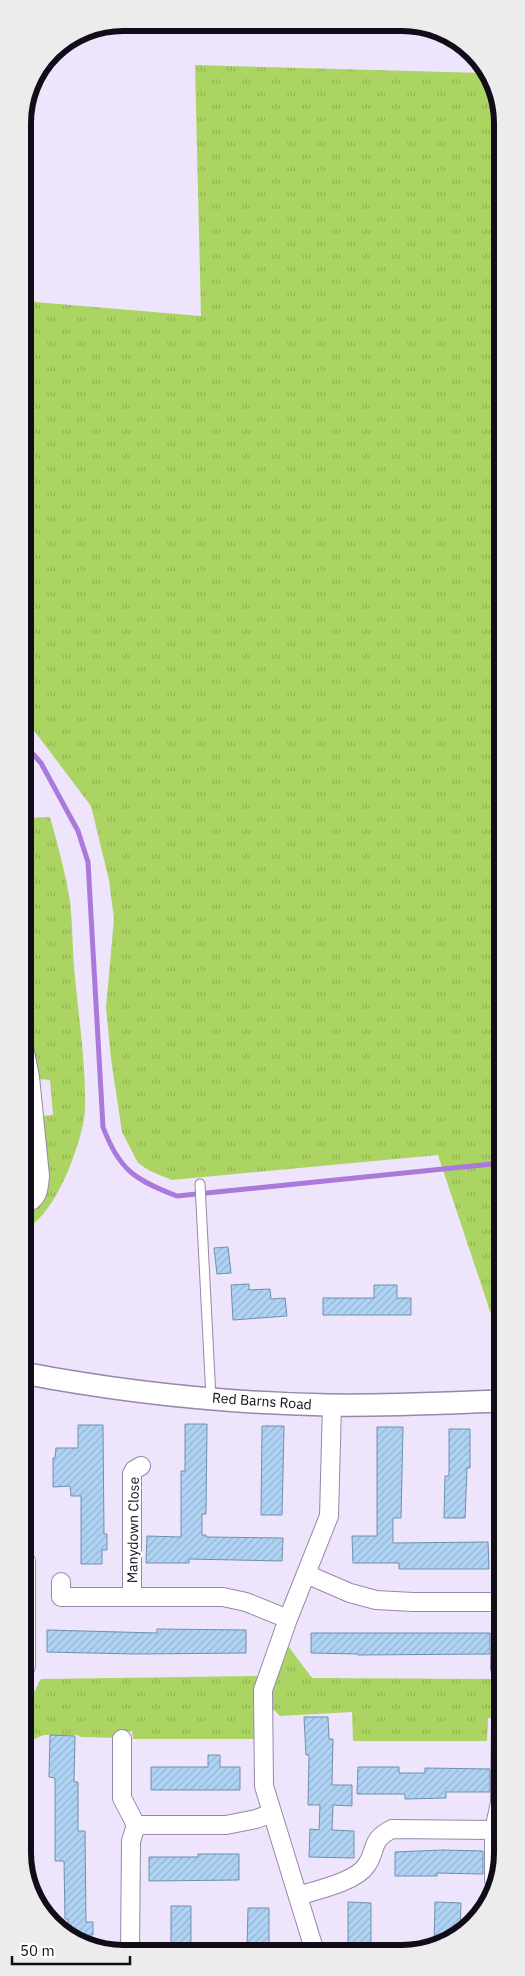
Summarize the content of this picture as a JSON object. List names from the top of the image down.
{
  "streets": {
    "street": ["Red Barns Road", "Manydown Close"]
  },
  "scale_bar": "50 m"
}
